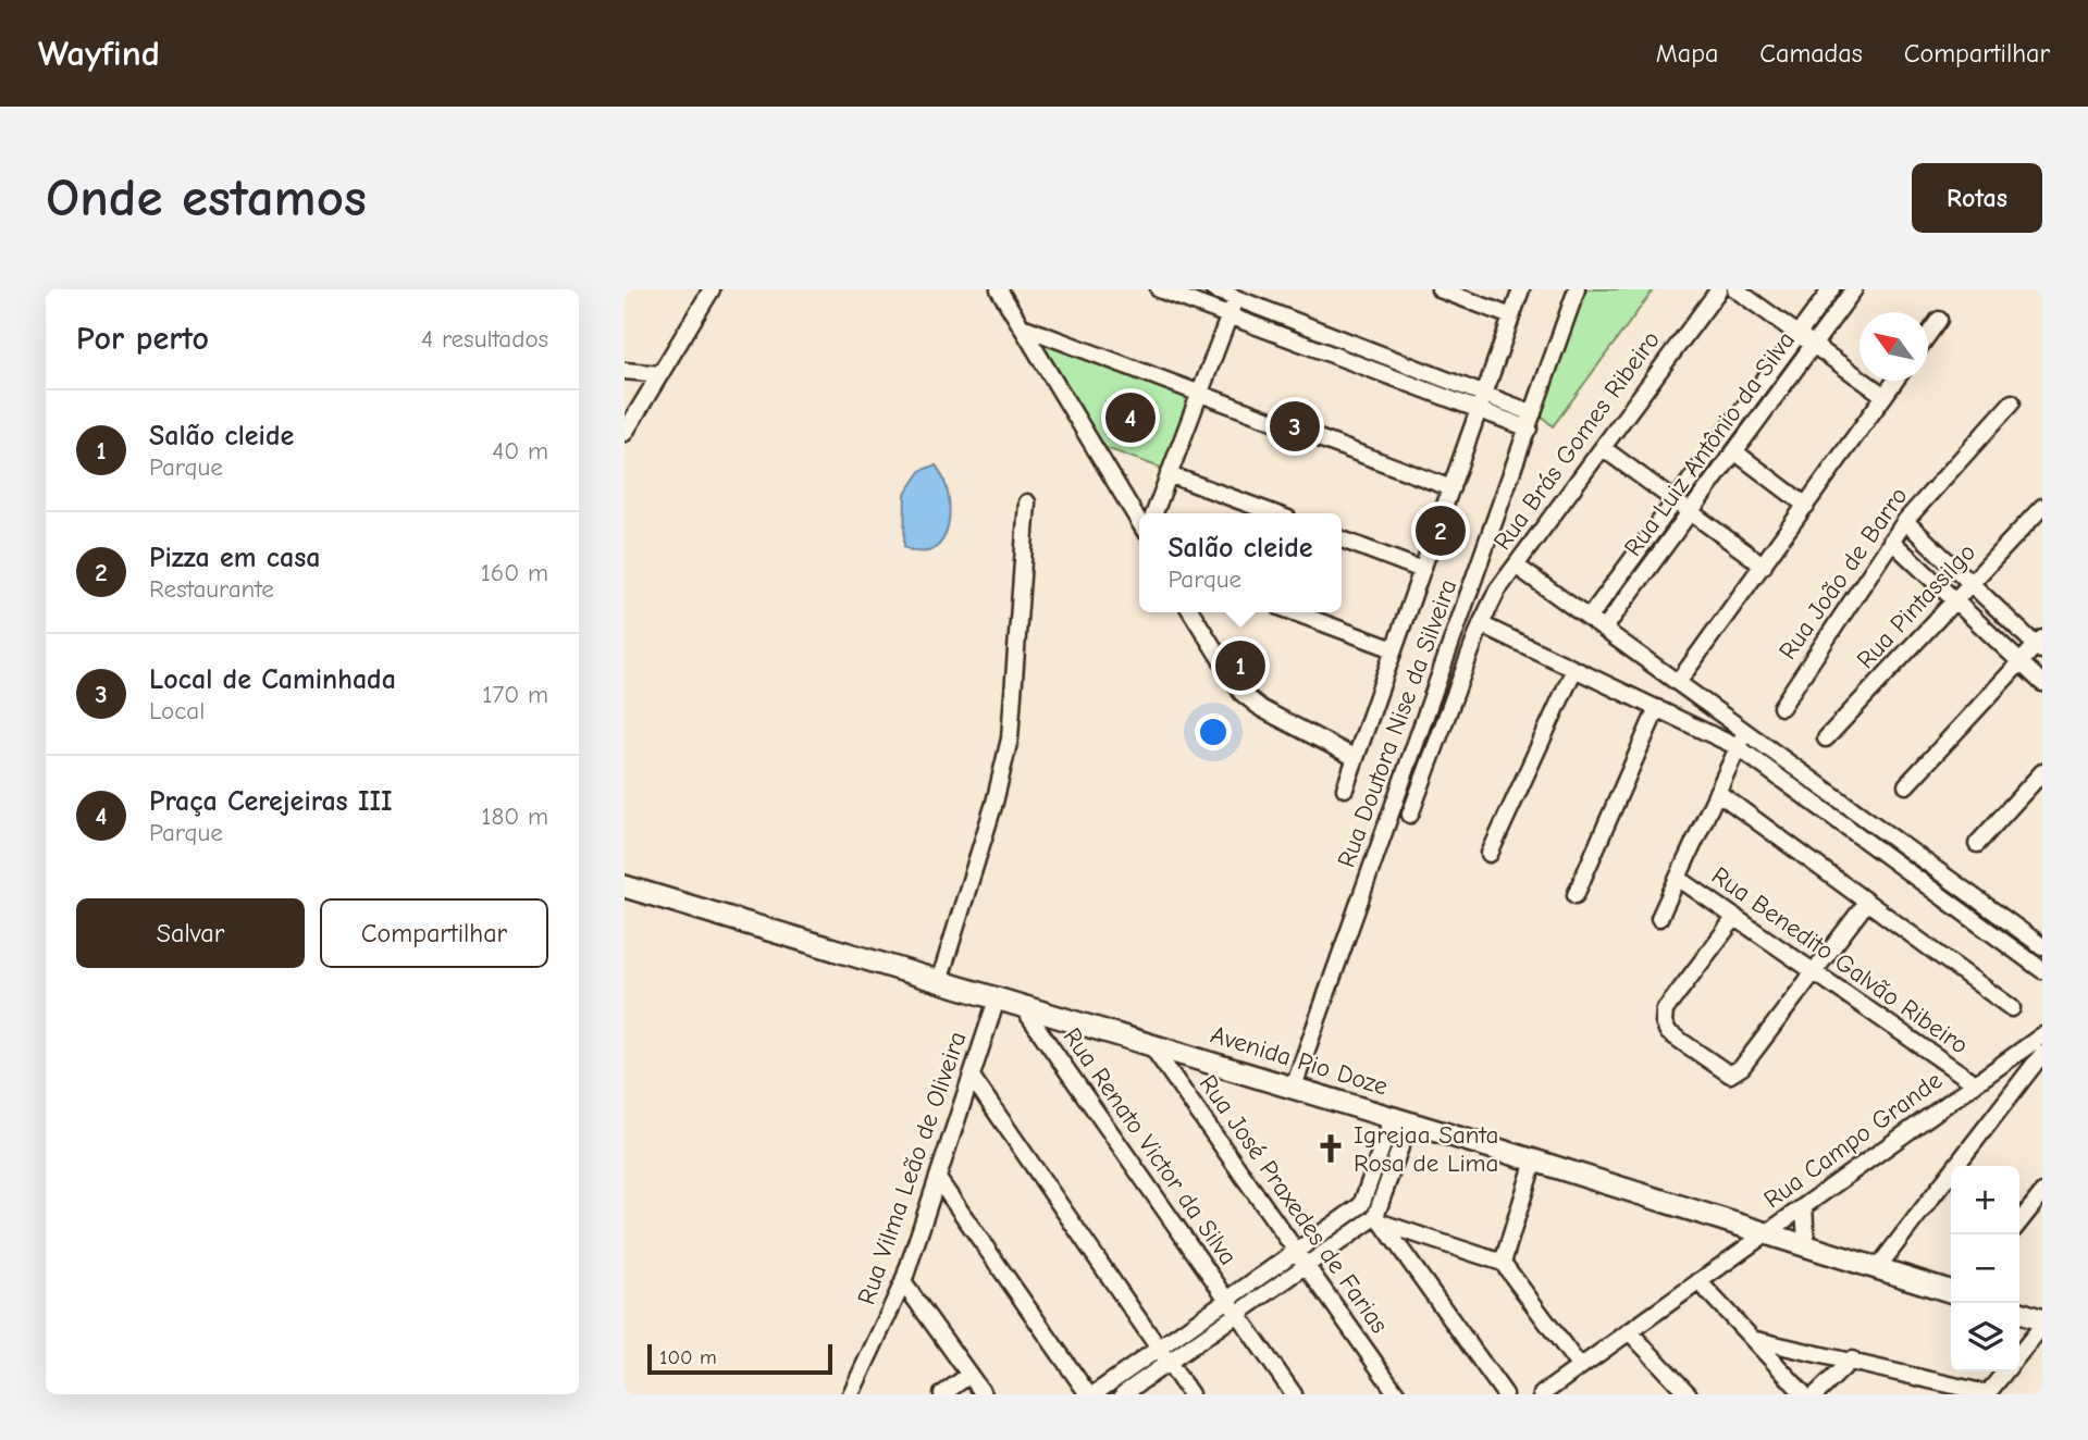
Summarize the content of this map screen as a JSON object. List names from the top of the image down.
{
  "streets": {
    "street": [
      "Rua Brás Gomes Ribeiro",
      "Rua Luiz Antônio da Silva",
      "Rua João de Barro",
      "Rua Pintassilgo",
      "Rua Doutora Nise da Silveira",
      "Rua Benedito Galvão Ribeiro",
      "Avenida Pio Doze",
      "Rua Campo Grande",
      "Rua Renato Victor da Silva",
      "Rua Vilma Leão de Oliveira",
      "Rua José Praxedes de Farias"
    ]
  },
  "crossings": [
    ["Rua Doutora Nise da Silveira", "Avenida Pio Doze"],
    ["Rua Benedito Galvão Ribeiro", "Rua Campo Grande"],
    ["Avenida Pio Doze", "Rua Campo Grande"],
    ["Avenida Pio Doze", "Rua Renato Victor da Silva"],
    ["Avenida Pio Doze", "Rua Vilma Leão de Oliveira"],
    ["Avenida Pio Doze", "Rua José Praxedes de Farias"]
  ],
  "places": {
    "church": ["Igrejaa Santa Rosa de Lima"]
  },
  "scale_bar": "100 m",
  "north": "top left",
  "page": {
    "header": "Wayfind",
    "nav": ["Mapa", "Camadas", "Compartilhar"],
    "buttons": [
      "Rotas",
      ["Salvar", "Compartilhar"]
    ],
    "title": "Onde estamos",
    "heading": ["Por perto", "4 resultados"],
    "list": [
      {
        "mark": "1",
        "name": "Salão cleide",
        "note": "Parque",
        "value": "40 m"
      },
      {
        "mark": "2",
        "name": "Pizza em casa",
        "note": "Restaurante",
        "value": "160 m"
      },
      {
        "mark": "3",
        "name": "Local de Caminhada",
        "note": "Local",
        "value": "170 m"
      },
      {
        "mark": "4",
        "name": "Praça Cerejeiras III",
        "note": "Parque",
        "value": "180 m"
      }
    ],
    "pins": [
      "4",
      "3",
      "2",
      "1"
    ],
    "popup": ["Salão cleide", "Parque"],
    "map_buttons": ["+", "−"],
    "scale": "100 m"
  }
}
